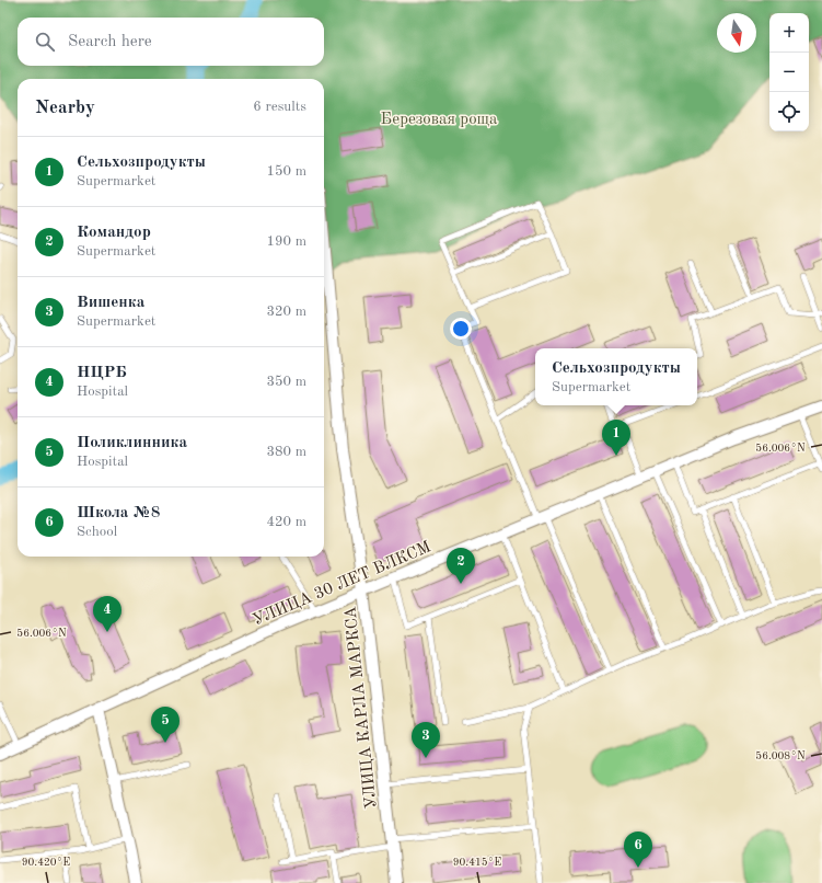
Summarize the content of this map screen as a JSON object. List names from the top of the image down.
{
  "streets": {
    "street": ["УЛИЦА 30 ЛЕТ ВЛКСМ", "УЛИЦА КАРЛА МАРКСА"]
  },
  "crossings": [
    ["УЛИЦА 30 ЛЕТ ВЛКСМ", "УЛИЦА КАРЛА МАРКСА"]
  ],
  "parks": ["Березовая роща"],
  "north": "bottom",
  "page": {
    "map_buttons": ["+", "−"],
    "search": "Search here",
    "heading": ["Nearby", "6 results"],
    "list": [
      {
        "mark": "1",
        "name": "Сельхозпродукты",
        "note": "Supermarket",
        "value": "150 m"
      },
      {
        "mark": "2",
        "name": "Командор",
        "note": "Supermarket",
        "value": "190 m"
      },
      {
        "mark": "3",
        "name": "Вишенка",
        "note": "Supermarket",
        "value": "320 m"
      },
      {
        "mark": "4",
        "name": "НЦРБ",
        "note": "Hospital",
        "value": "350 m"
      },
      {
        "mark": "5",
        "name": "Поликлинника",
        "note": "Hospital",
        "value": "380 m"
      },
      {
        "mark": "6",
        "name": "Школа №8",
        "note": "School",
        "value": "420 m"
      }
    ],
    "popup": ["Сельхозпродукты", "Supermarket"],
    "pins": [
      "1",
      "2",
      "4",
      "5",
      "3",
      "6"
    ]
  },
  "coordinates": [
    "56.006°N",
    "56.008°N",
    "90.420°E",
    "90.415°E"
  ]
}
